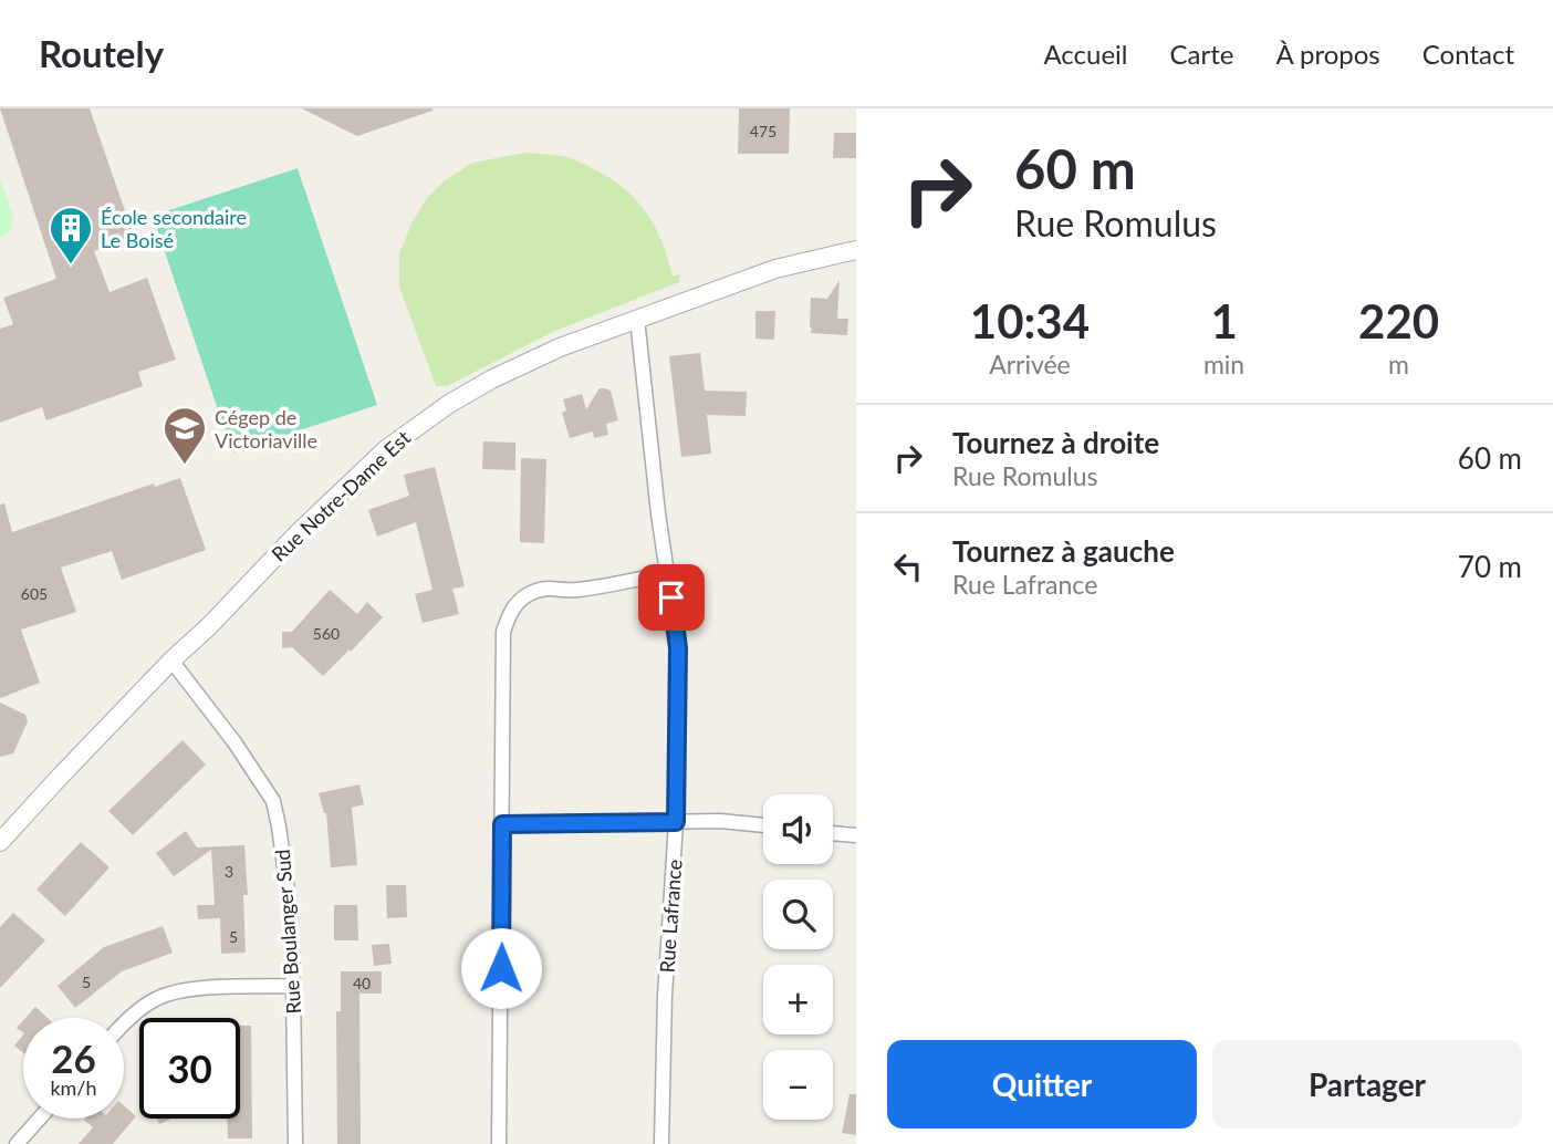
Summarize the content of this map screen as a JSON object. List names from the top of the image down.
{
  "streets": {
    "street": ["Rue Notre-Dame Est", "Rue Lafrance", "Rue Boulanger Sud"]
  },
  "crossings": [
    ["Rue Notre-Dame Est", "Rue Lafrance"],
    ["Rue Notre-Dame Est", "Rue Boulanger Sud"]
  ],
  "places": {
    "building": ["École secondaire Le Boisé"],
    "school or university": ["Cégep de Victoriaville"]
  },
  "house_numbers": [
    "475",
    "605",
    "560",
    "3",
    "5",
    "5",
    "40"
  ],
  "page": {
    "header": "Routely",
    "nav": [
      "Accueil",
      "Carte",
      "À propos",
      "Contact"
    ],
    "turn": ["60 m", "Rue Romulus"],
    "eta": [
      "10:34",
      "Arrivée",
      "1",
      "min",
      "220",
      "m"
    ],
    "list": [
      {
        "name": "Tournez à droite",
        "note": "Rue Romulus",
        "value": "60 m"
      },
      {
        "name": "Tournez à gauche",
        "note": "Rue Lafrance",
        "value": "70 m"
      }
    ],
    "map_buttons": ["+", "−"],
    "speed": "26 km/h",
    "limit": "30",
    "buttons": ["Quitter", "Partager"]
  }
}
